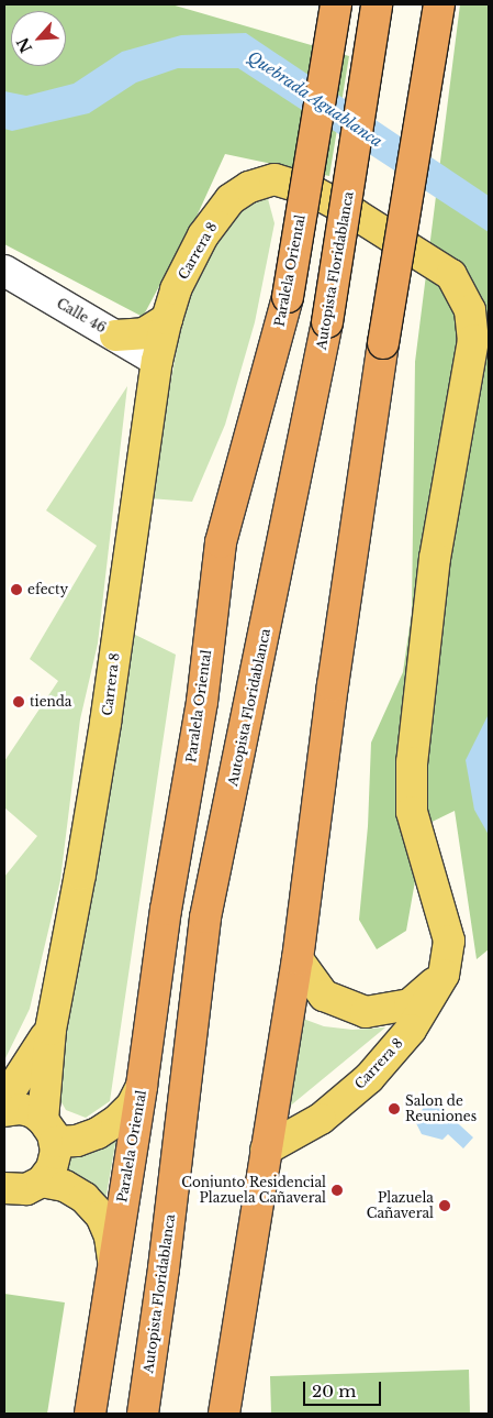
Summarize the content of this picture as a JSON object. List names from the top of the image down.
{
  "streets": {
    "highway": ["Paralela Oriental", "Autopista Floridablanca"],
    "main road": ["Carrera 8"],
    "street": ["Calle 46"]
  },
  "crossings": [
    ["Carrera 8", "Calle 46"]
  ],
  "water": ["Quebrada Aguablanca"],
  "places": [
    "efecty",
    "tienda",
    "Salon de Reuniones",
    "Conjunto Residencial Plazuela Cañaveral",
    "Plazuela Cañaveral"
  ],
  "scale_bar": "20 m",
  "north": "bottom left"
}
